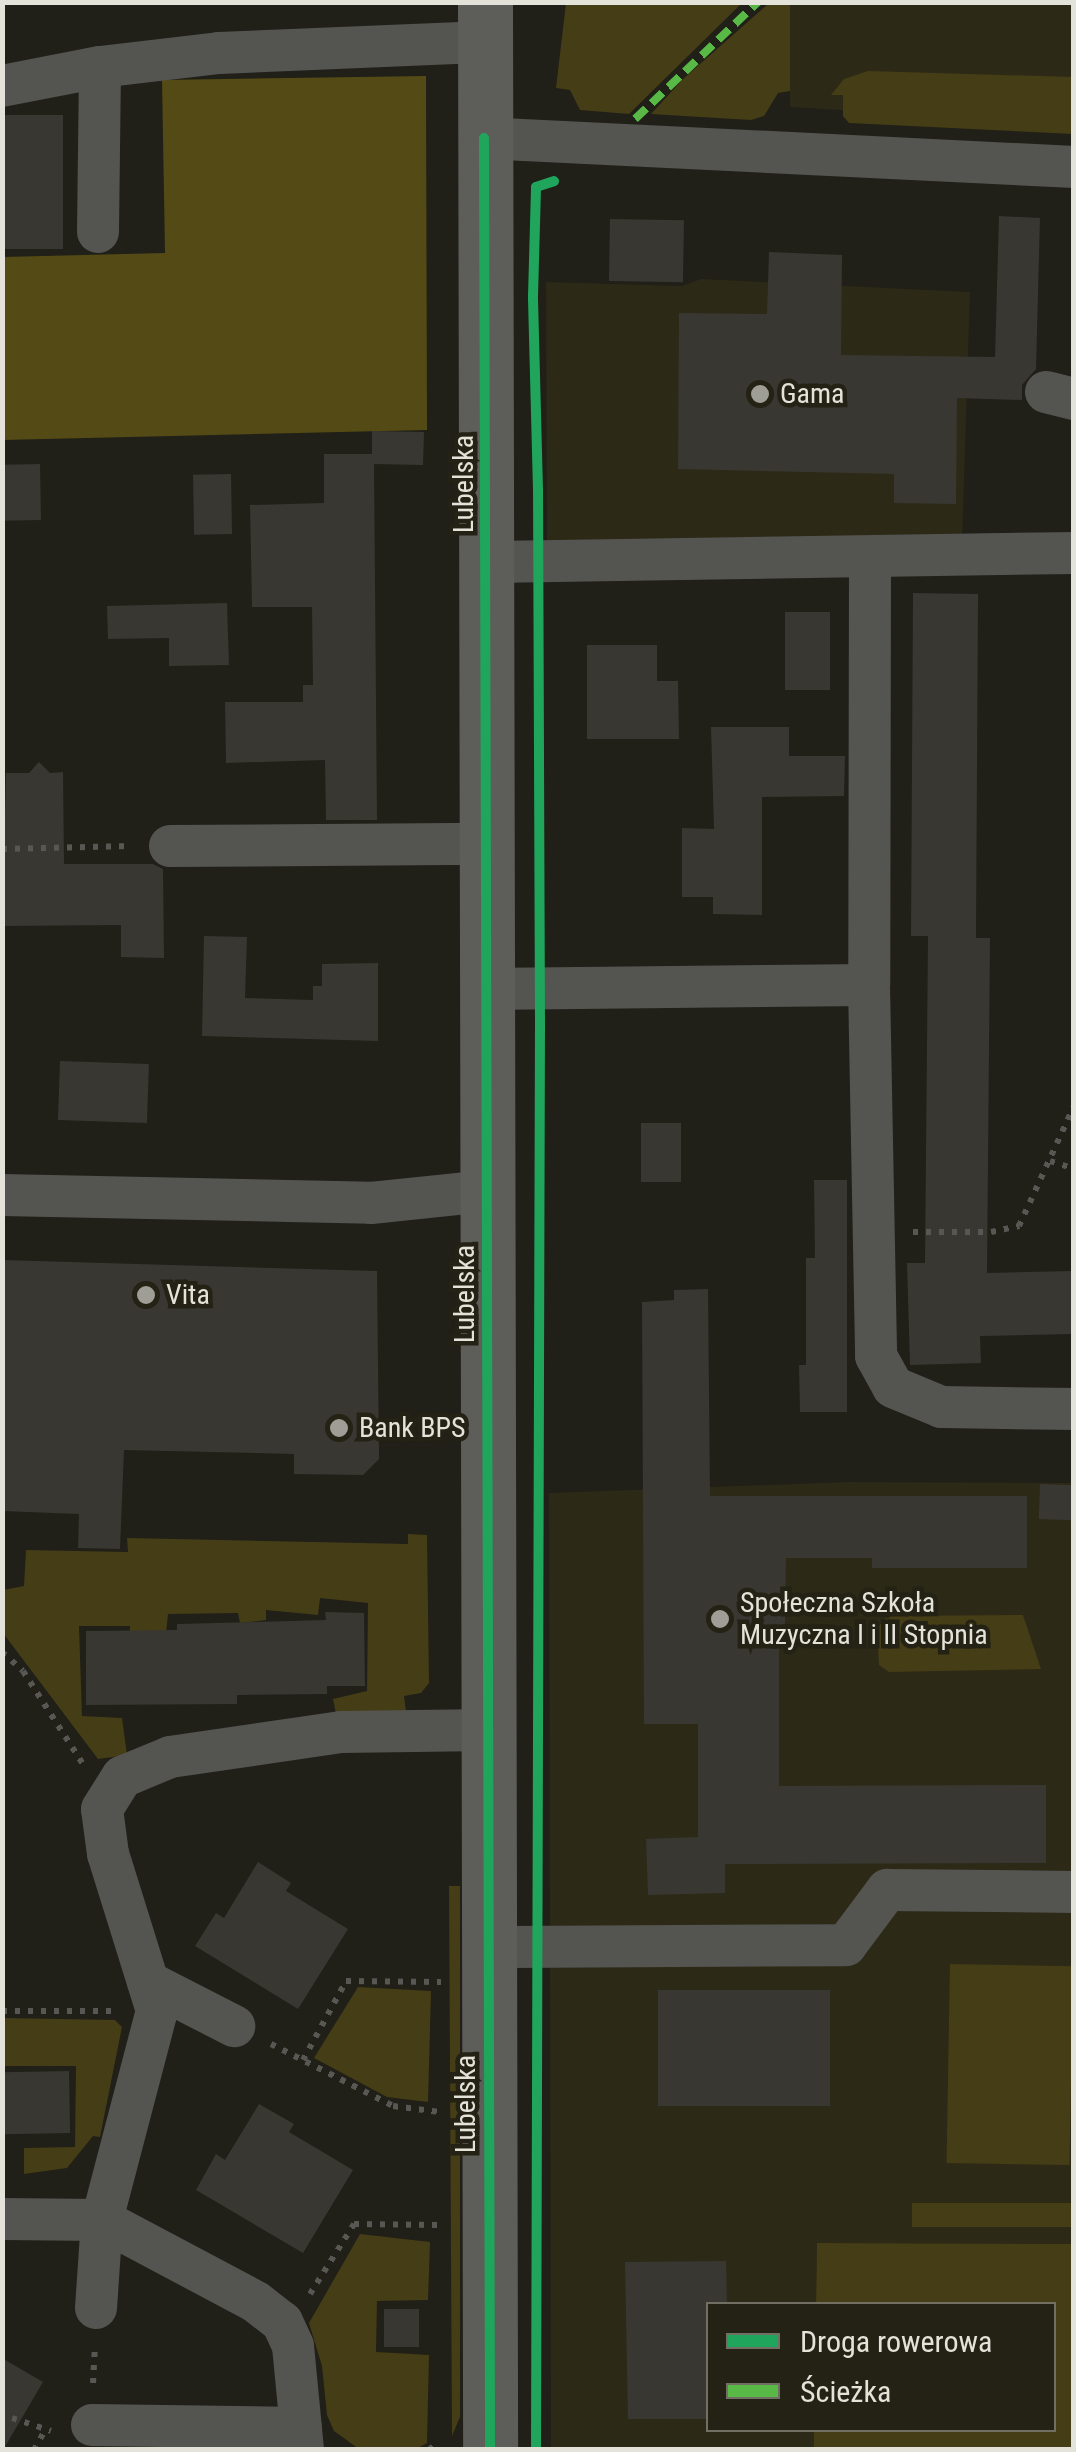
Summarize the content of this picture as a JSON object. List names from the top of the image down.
{
  "streets": {
    "main road": ["Lubelska"]
  },
  "places": [
    "Gama",
    "Vita",
    "Bank BPS",
    "Społeczna Szkoła Muzyczna I i II Stopnia"
  ],
  "legend": ["Droga rowerowa", "Ścieżka"]
}
